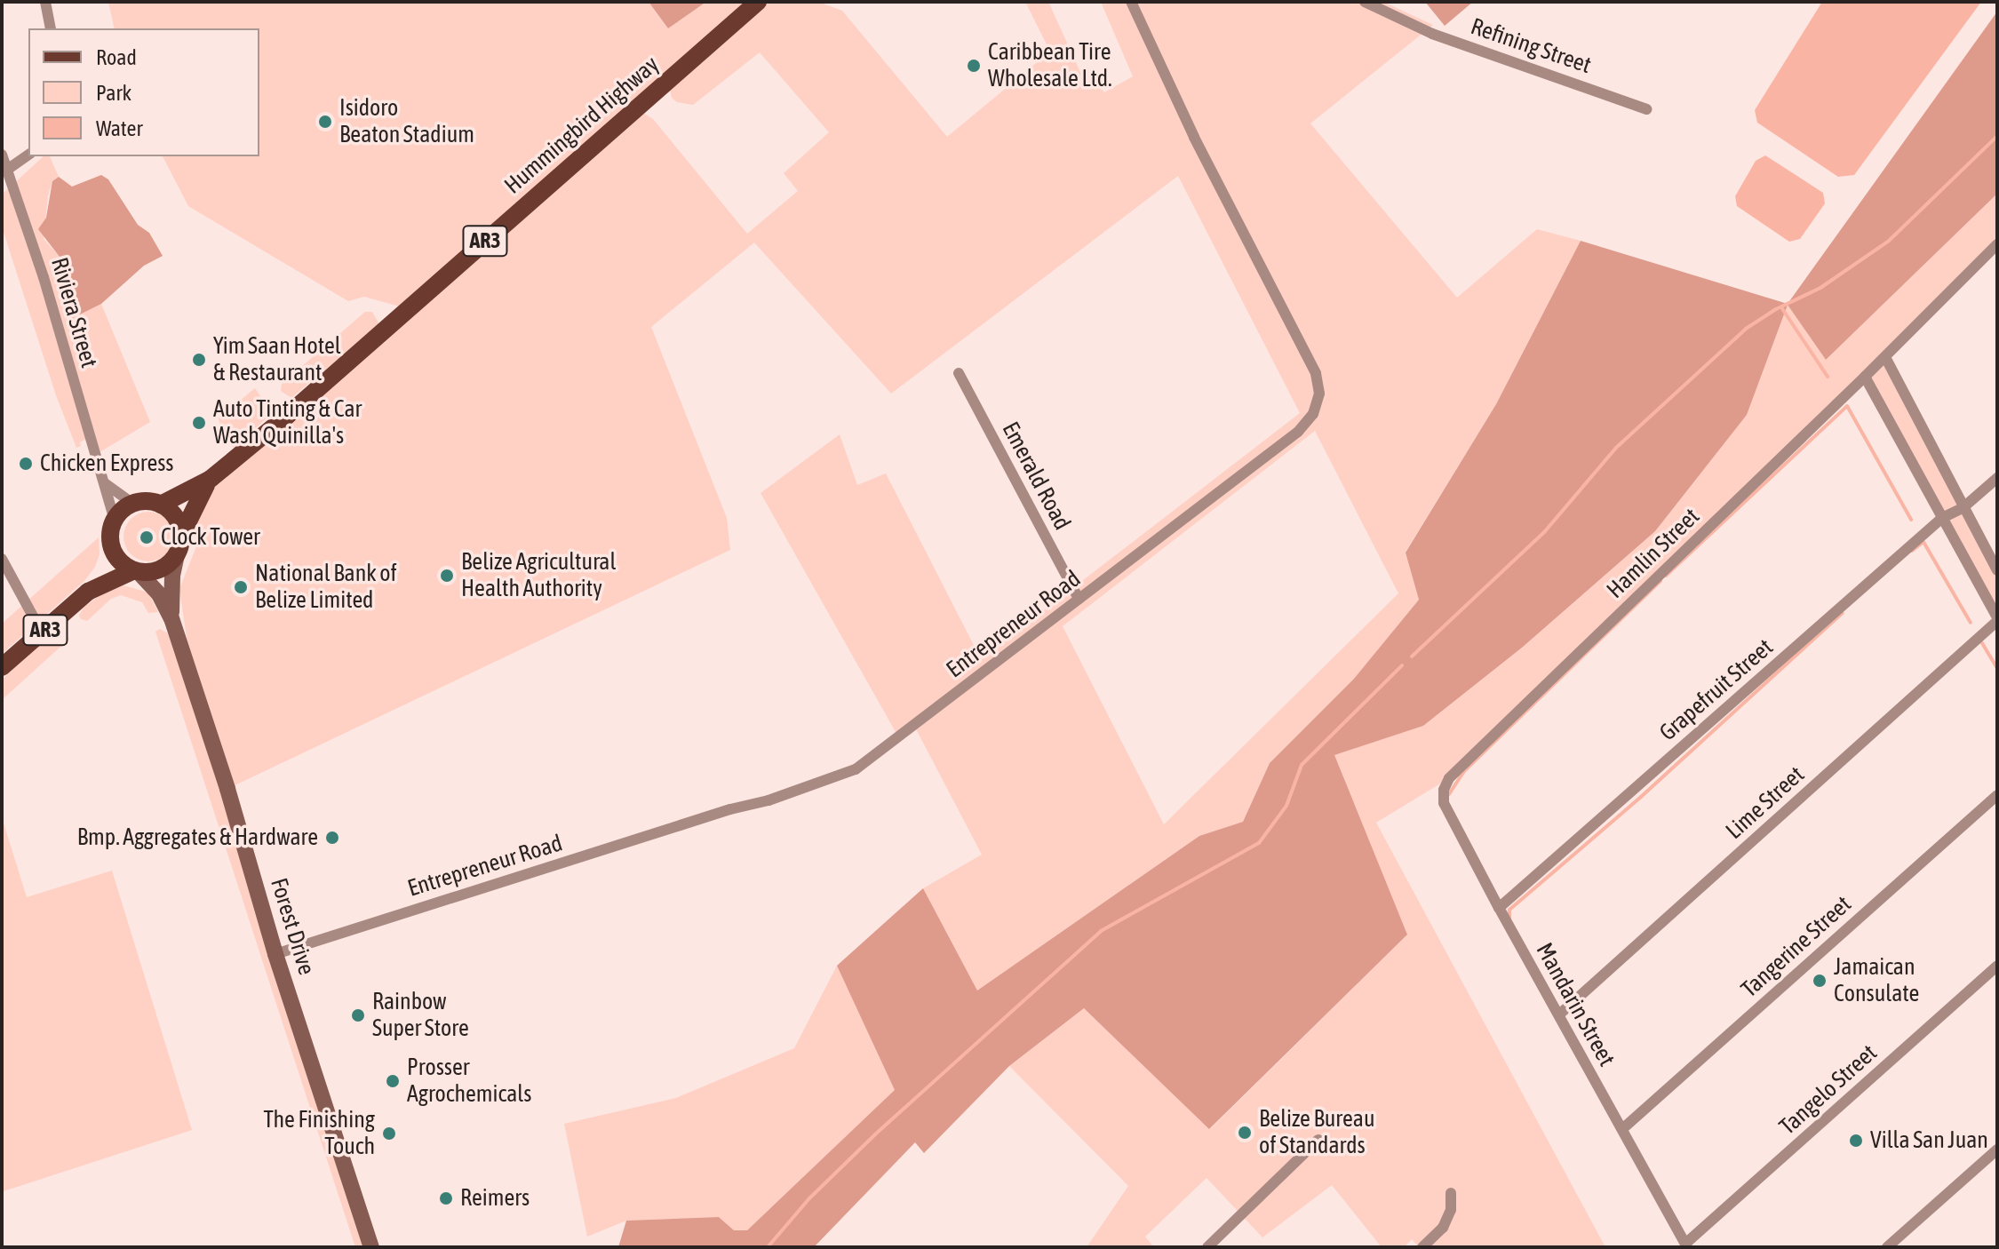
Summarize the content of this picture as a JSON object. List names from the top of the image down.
{
  "streets": {
    "main road": ["Hummingbird Highway", "AR3", "Forest Drive"],
    "street": [
      "Refining Street",
      "Riviera Street",
      "Emerald Road",
      "Hamlin Street",
      "Entrepreneur Road",
      "Grapefruit Street",
      "Lime Street",
      "Tangerine Street",
      "Mandarin Street",
      "Tangelo Street"
    ]
  },
  "crossings": [
    ["Hummingbird Highway", "AR3"],
    ["Hummingbird Highway", "Riviera Street"],
    ["Hummingbird Highway", "Forest Drive"],
    ["AR3", "Riviera Street"],
    ["AR3", "Forest Drive"],
    ["Riviera Street", "Forest Drive"],
    ["Emerald Road", "Entrepreneur Road"],
    ["Hamlin Street", "Mandarin Street"],
    ["Entrepreneur Road", "Forest Drive"],
    ["Grapefruit Street", "Mandarin Street"],
    ["Lime Street", "Mandarin Street"],
    ["Tangerine Street", "Mandarin Street"],
    ["Mandarin Street", "Tangelo Street"]
  ],
  "places": [
    "Caribbean Tire Wholesale Ltd.",
    "Isidoro Beaton Stadium",
    "Yim Saan Hotel & Restaurant",
    "Auto Tinting & Car Wash Quinilla's",
    "Chicken Express",
    "Clock Tower",
    "Belize Agricultural Health Authority",
    "National Bank of Belize Limited",
    "Bmp. Aggregates & Hardware",
    "Jamaican Consulate",
    "Rainbow Super Store",
    "Prosser Agrochemicals",
    "Belize Bureau of Standards",
    "The Finishing Touch",
    "Villa San Juan",
    "Reimers"
  ],
  "legend": ["Road", "Park", "Water"]
}
